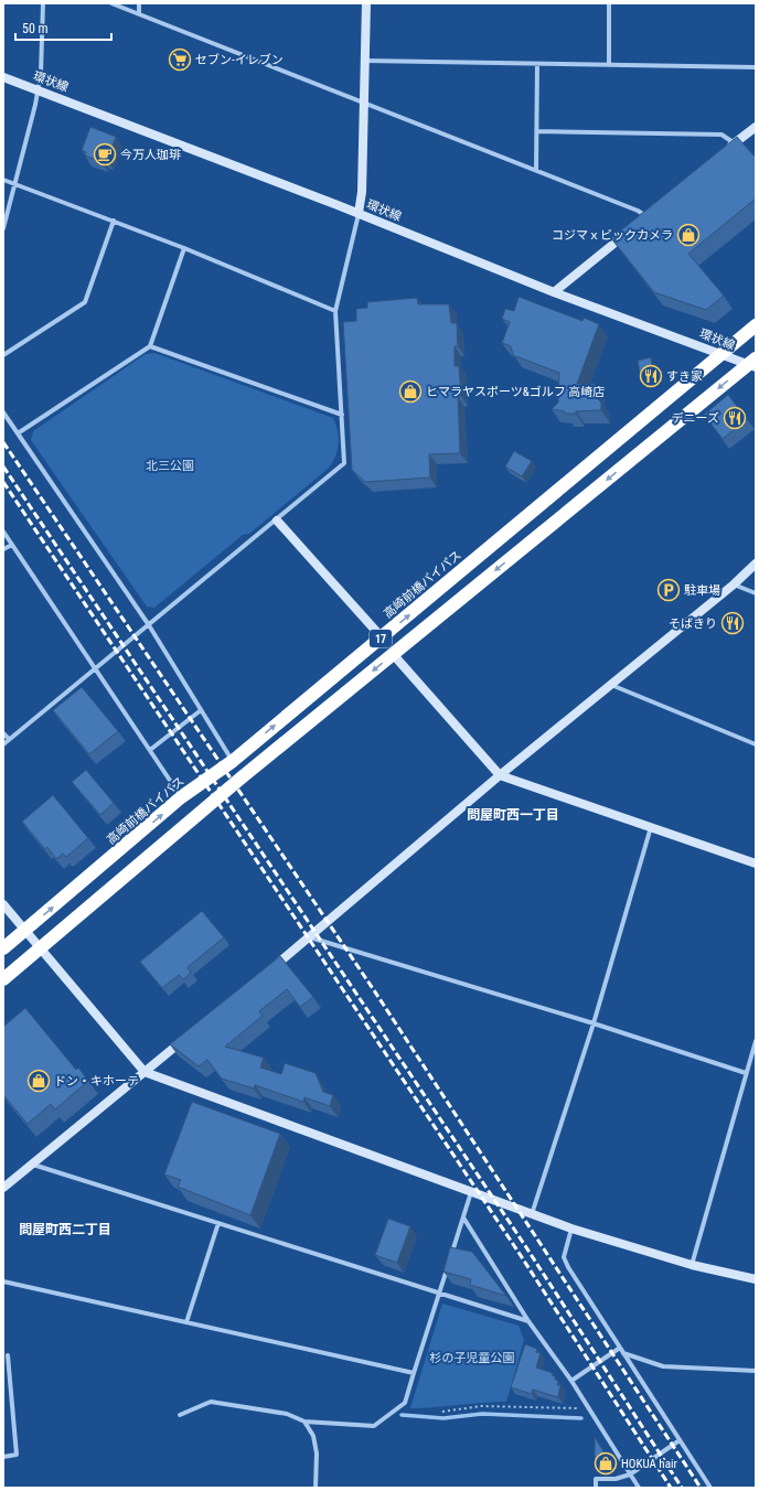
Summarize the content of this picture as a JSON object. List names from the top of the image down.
{
  "streets": {
    "highway": ["高崎前橋バイパス", "17"],
    "street": ["環状線"]
  },
  "crossings": [
    ["環状線", "高崎前橋バイパス"],
    ["環状線", "17"]
  ],
  "districts": ["問屋町西一丁目", "問屋町西二丁目"],
  "parks": ["北三公園", "杉の子児童公園"],
  "places": {
    "supermarket": ["セブン-イレブン"],
    "cafe": ["今万人珈琲"],
    "shop": [
      "コジマｘビックカメラ",
      "ヒマラヤスポーツ&ゴルフ 高崎店",
      "ドン・キホーテ",
      "HOKUA hair"
    ],
    "restaurant": ["すき家", "デニーズ", "そばきり"],
    "parking": ["駐車場"]
  },
  "scale_bar": "50 m"
}
